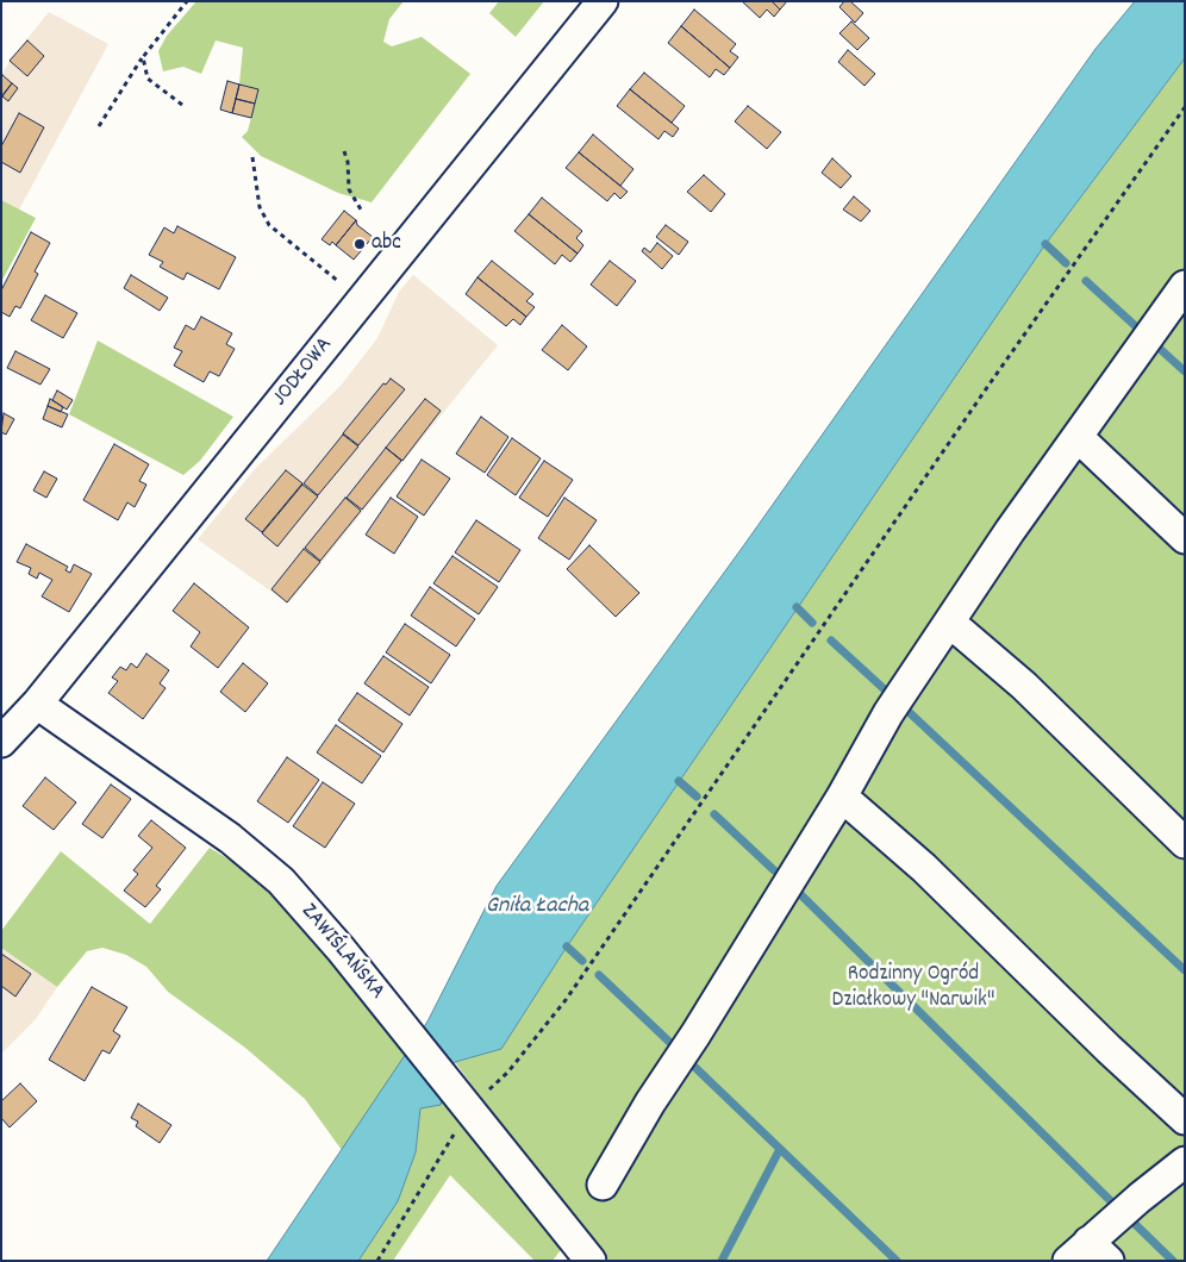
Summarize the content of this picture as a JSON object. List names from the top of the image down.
{
  "streets": {
    "street": ["JODŁOWA", "ZAWIŚLAŃSKA"]
  },
  "crossings": [
    ["JODŁOWA", "ZAWIŚLAŃSKA"]
  ],
  "water": ["Gniła Łacha"],
  "parks": ["Rodzinny Ogród Działkowy \"Narwik\""],
  "places": ["abc"]
}
